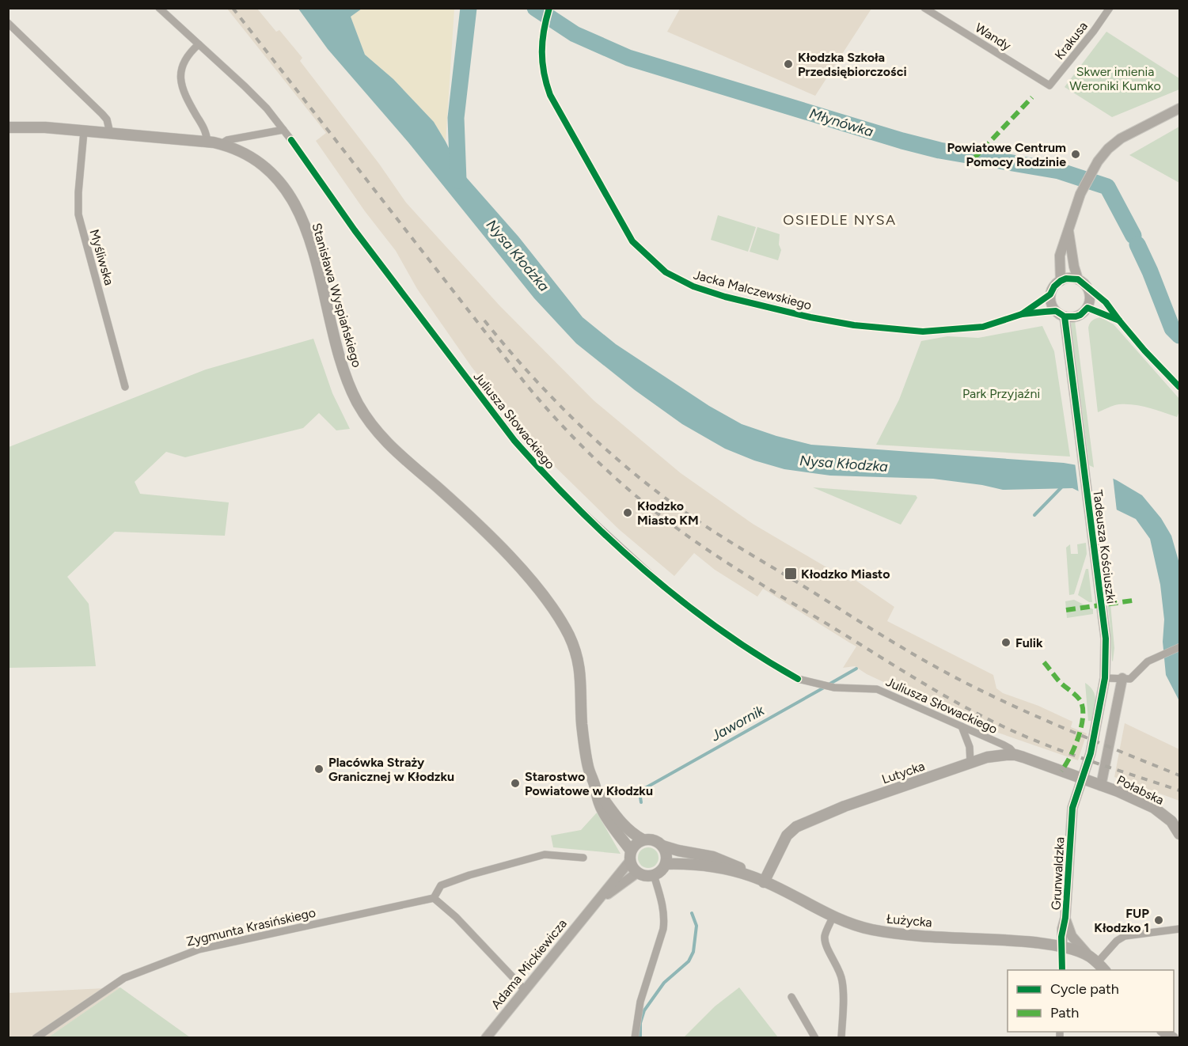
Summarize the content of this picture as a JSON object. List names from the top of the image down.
{
  "streets": {
    "main road": [
      "Stanisława Wyspiańskiego",
      "Lutycka",
      "Połabska",
      "Łużycka"
    ],
    "street": [
      "Wandy",
      "Krakusa",
      "Myśliwska",
      "Jacka Malczewskiego",
      "Juliusza Słowackiego",
      "Tadeusza Kościuszki",
      "Grunwaldzka",
      "Zygmunta Krasińskiego",
      "Adama Mickiewicza"
    ]
  },
  "crossings": [
    ["Wandy", "Krakusa"],
    ["Myśliwska", "Stanisława Wyspiańskiego"],
    ["Jacka Malczewskiego", "Tadeusza Kościuszki"],
    ["Stanisława Wyspiańskiego", "Adama Mickiewicza"],
    ["Juliusza Słowackiego", "Lutycka"],
    ["Tadeusza Kościuszki", "Lutycka"],
    ["Tadeusza Kościuszki", "Połabska"],
    ["Tadeusza Kościuszki", "Grunwaldzka"],
    ["Lutycka", "Połabska"],
    ["Lutycka", "Grunwaldzka"],
    ["Lutycka", "Łużycka"],
    ["Połabska", "Grunwaldzka"],
    ["Grunwaldzka", "Łużycka"]
  ],
  "districts": ["OSIEDLE NYSA"],
  "water": ["Młynówka", "Nysa Kłodzka", "Jawornik"],
  "parks": ["Skwer imienia Weroniki Kumko", "Park Przyjaźni"],
  "places": {
    "other": [
      "Kłodzka Szkoła Przedsiębiorczości",
      "Powiatowe Centrum Pomocy Rodzinie",
      "Kłodzko Miasto KM",
      "Fulik",
      "Placówka Straży Granicznej w Kłodzku",
      "Starostwo Powiatowe w Kłodzku",
      "FUP Kłodzko 1"
    ],
    "transit": ["Kłodzko Miasto"]
  },
  "legend": ["Cycle path", "Path"]
}
